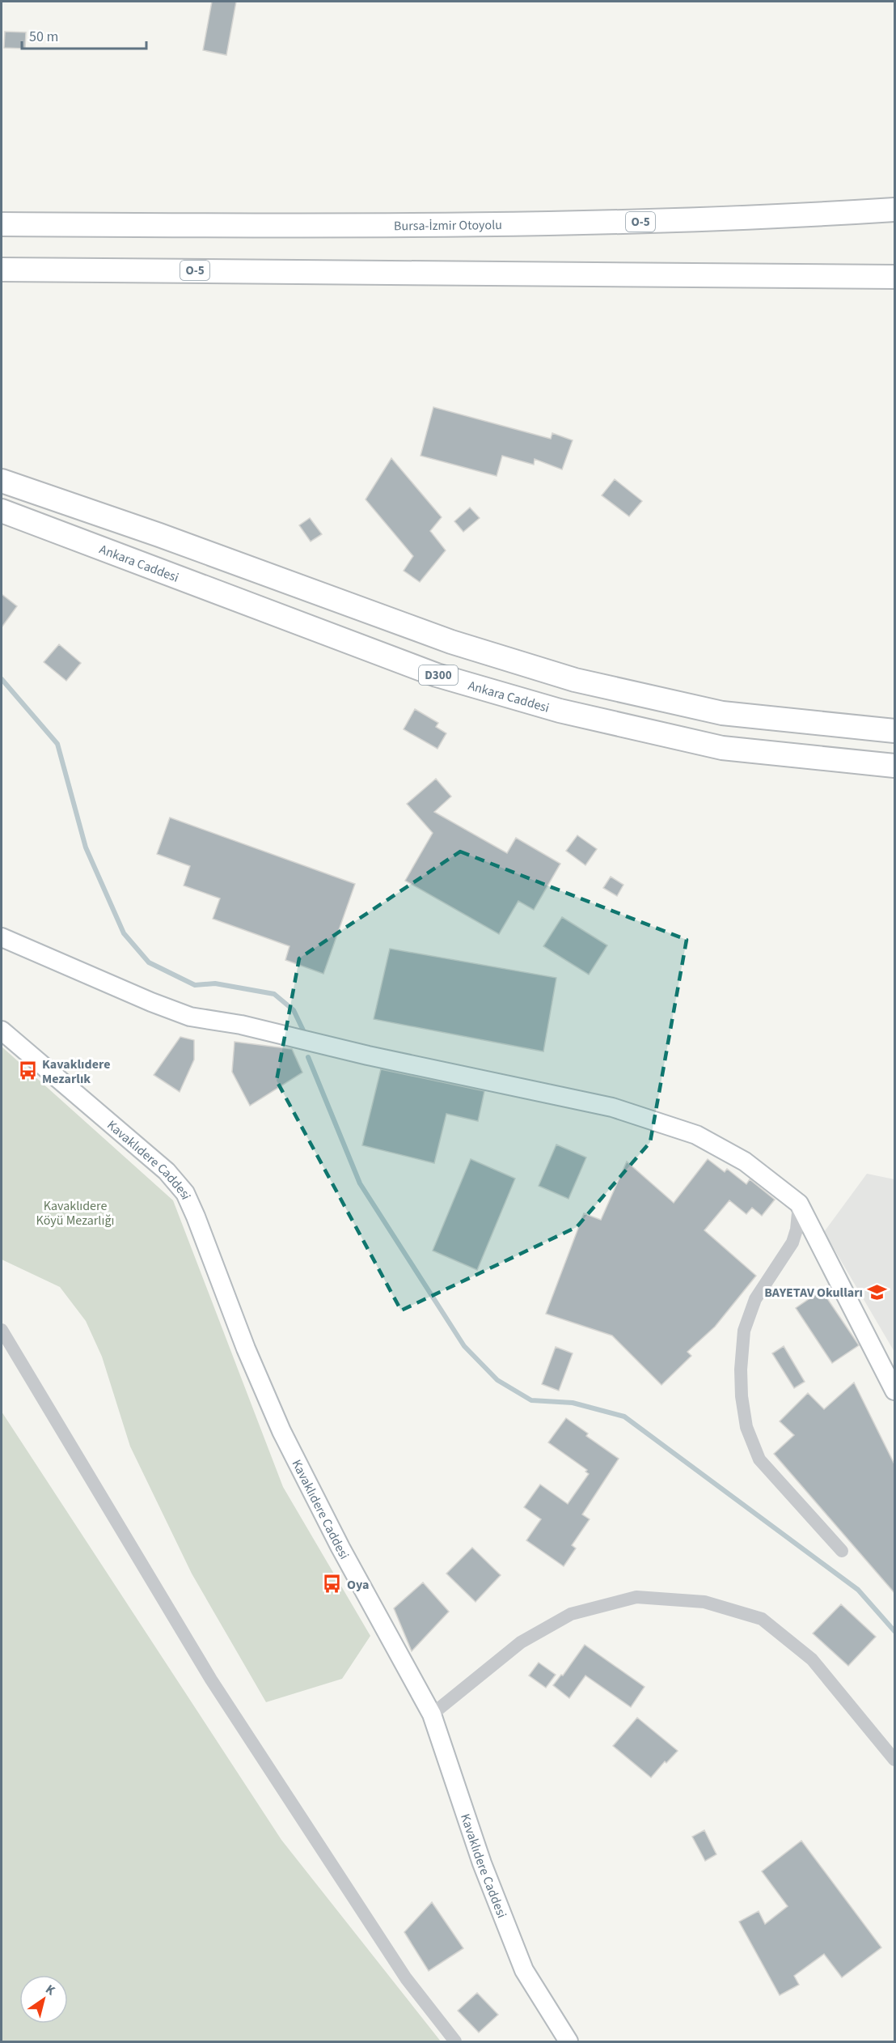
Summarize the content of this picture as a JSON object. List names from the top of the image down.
{
  "streets": {
    "highway": [
      "O-5",
      "Bursa-İzmir Otoyolu",
      "Ankara Caddesi",
      "D300"
    ],
    "street": ["Kavaklıdere Caddesi"]
  },
  "parks": ["Kavaklıdere Köyü Mezarlığı"],
  "places": {
    "bus stop": ["Kavaklıdere Mezarlık", "Oya"],
    "school or university": ["BAYETAV Okulları"]
  },
  "scale_bar": "50 m",
  "north": "top right"
}
